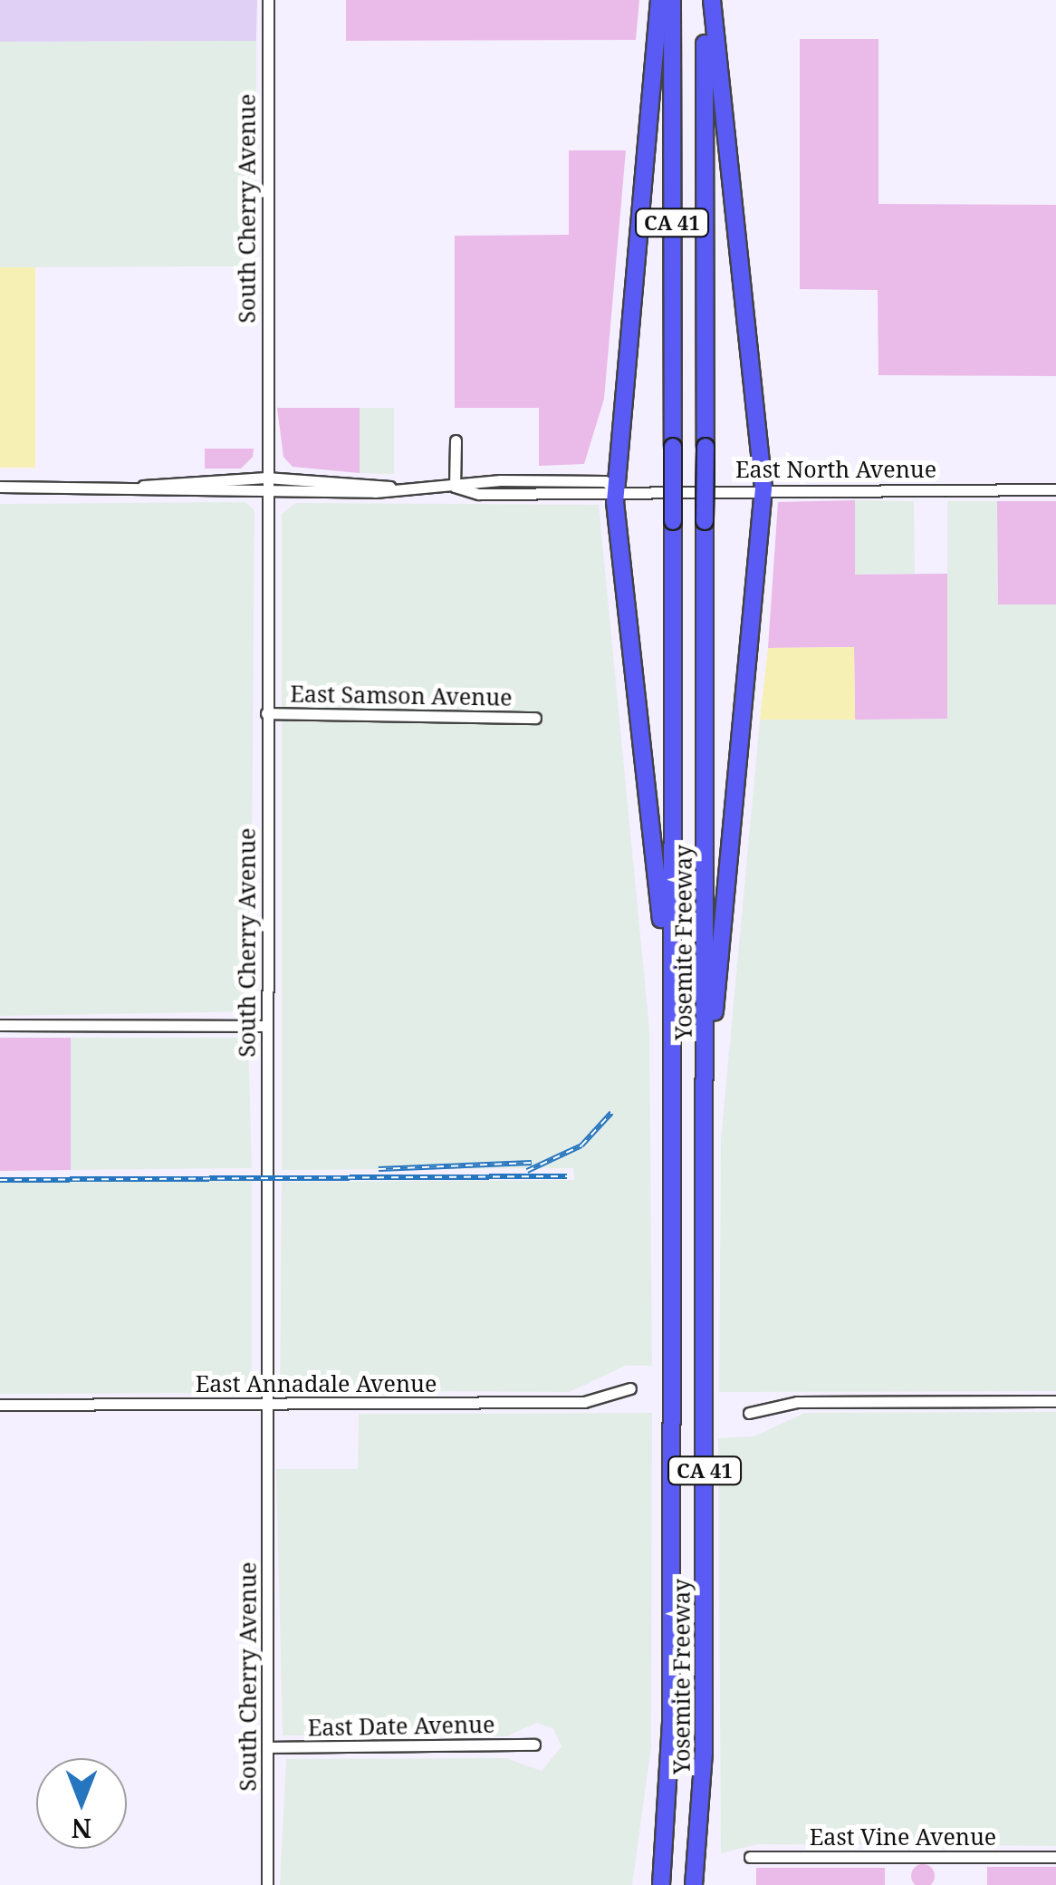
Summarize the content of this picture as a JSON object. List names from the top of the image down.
{
  "streets": {
    "highway": ["CA 41", "Yosemite Freeway"],
    "street": [
      "South Cherry Avenue",
      "East North Avenue",
      "East Samson Avenue",
      "East Annadale Avenue",
      "East Date Avenue",
      "East Vine Avenue"
    ]
  },
  "crossings": [
    ["South Cherry Avenue", "East North Avenue"],
    ["South Cherry Avenue", "East Samson Avenue"],
    ["South Cherry Avenue", "East Annadale Avenue"],
    ["South Cherry Avenue", "East Date Avenue"]
  ],
  "north": "bottom"
}
